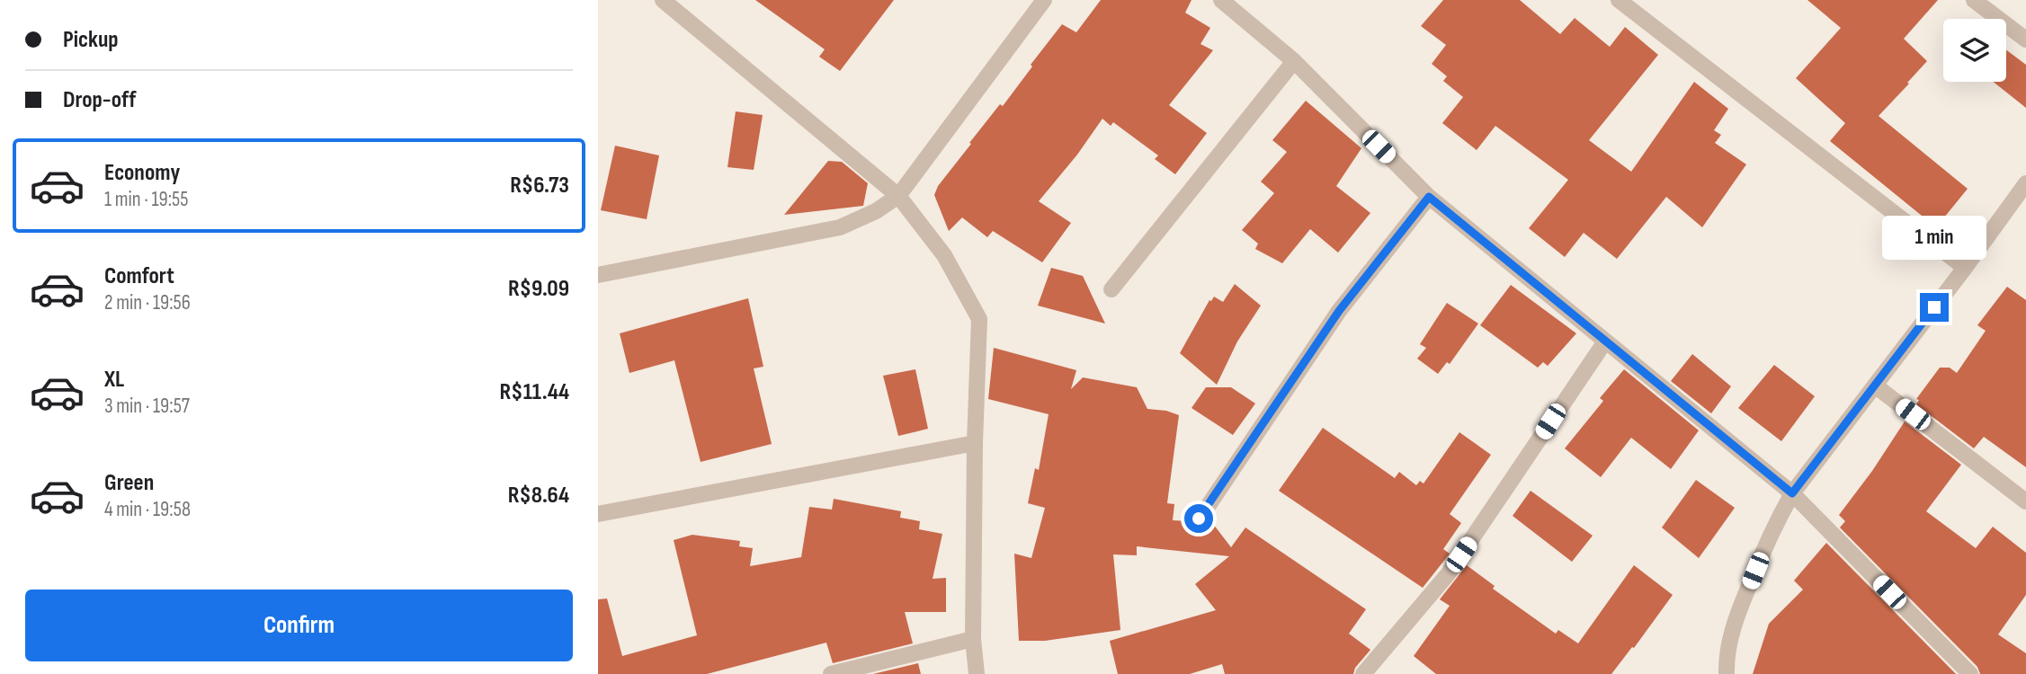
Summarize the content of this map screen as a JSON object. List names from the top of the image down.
{
  "page": {
    "banner": ["Pickup", "Drop-off"],
    "list": [
      {
        "name": "Economy",
        "note": "1 min · 19:55",
        "value": "R$6.73"
      },
      {
        "name": "Comfort",
        "note": "2 min · 19:56",
        "value": "R$9.09"
      },
      {
        "name": "XL",
        "note": "3 min · 19:57",
        "value": "R$11.44"
      },
      {
        "name": "Green",
        "note": "4 min · 19:58",
        "value": "R$8.64"
      }
    ],
    "bubble": "1 min",
    "buttons": "Confirm"
  }
}
